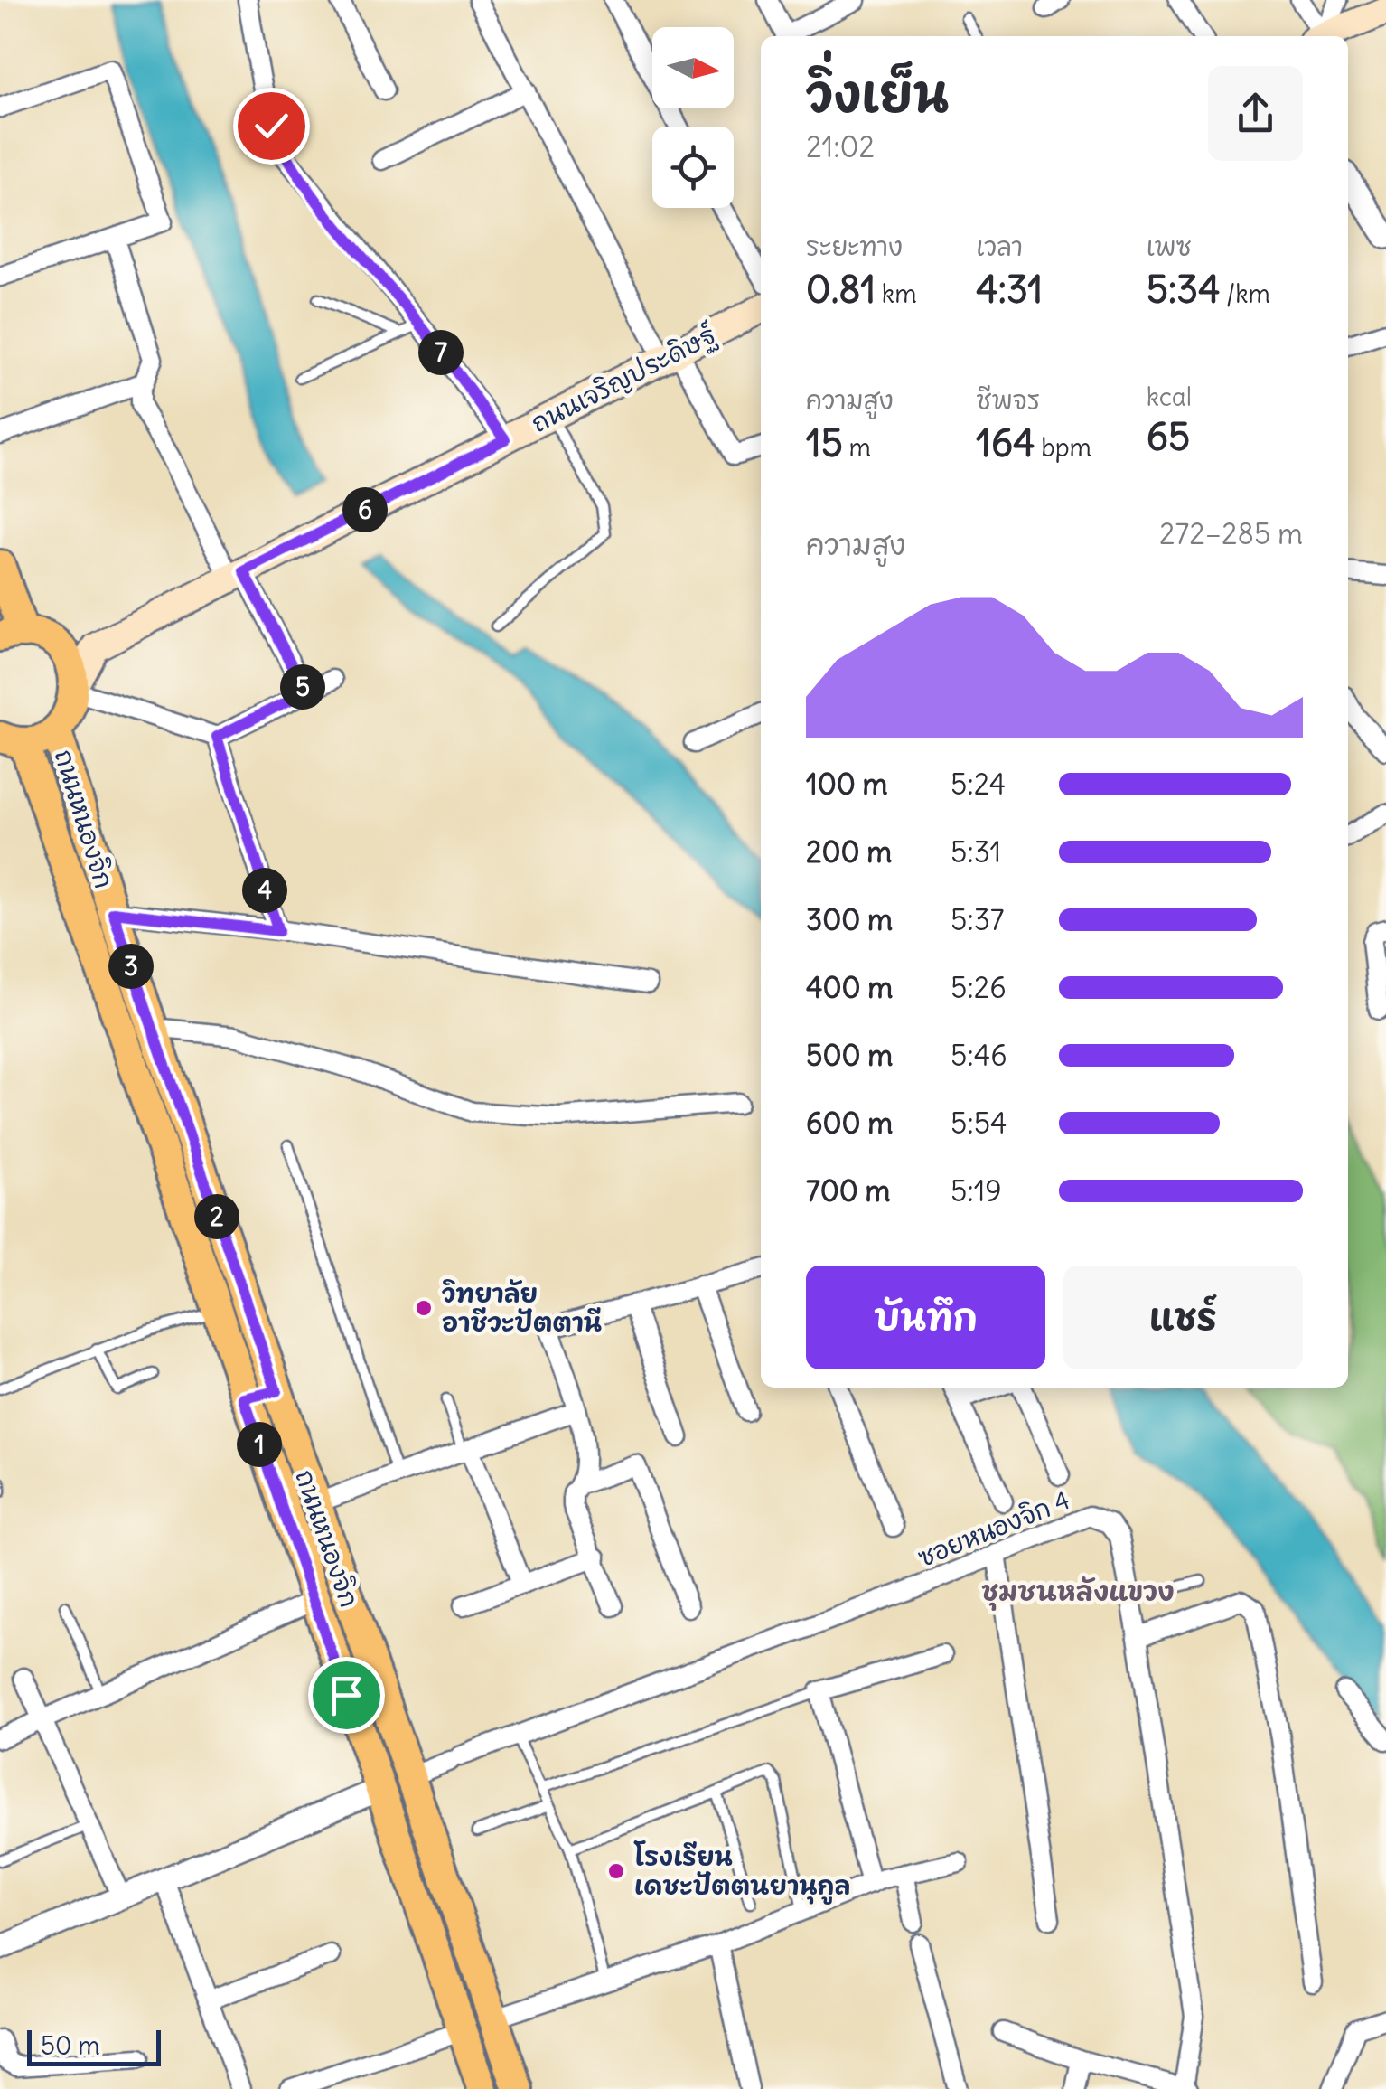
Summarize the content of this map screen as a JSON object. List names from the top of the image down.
{
  "streets": {
    "main road": ["ถนนเจริญประดิษฐ์", "ถนนหนองจิก"],
    "street": ["ซอยหนองจิก 4"]
  },
  "crossings": [
    ["ถนนหนองจิก", "ซอยหนองจิก 4"]
  ],
  "districts": ["ชุมชนหลังแขวง"],
  "places": ["วิทยาลัย อาชีวะปัตตานี", "โรงเรียน เดชะปัตตนยานุกูล"],
  "scale_bar": "50 m",
  "north": "right",
  "page": {
    "heading": ["วิ่งเย็น", "21:02"],
    "stats": [
      ["ระยะทาง", "0.81 km"],
      ["เวลา", "4:31"],
      ["เพซ", "5:34 /km"],
      ["ความสูง", "15 m"],
      ["ชีพจร", "164 bpm"],
      ["kcal", "65"]
    ],
    "pins": [
      "7",
      "6",
      "5",
      "4",
      "3",
      "2",
      "1"
    ],
    "chart": ["ความสูง", "272–285 m"],
    "list": [
      {
        "name": "100 m",
        "note": "5:24"
      },
      {
        "name": "200 m",
        "note": "5:31"
      },
      {
        "name": "300 m",
        "note": "5:37"
      },
      {
        "name": "400 m",
        "note": "5:26"
      },
      {
        "name": "500 m",
        "note": "5:46"
      },
      {
        "name": "600 m",
        "note": "5:54"
      },
      {
        "name": "700 m",
        "note": "5:19"
      }
    ],
    "buttons": ["บันทึก", "แชร์"],
    "scale": "50 m"
  }
}
